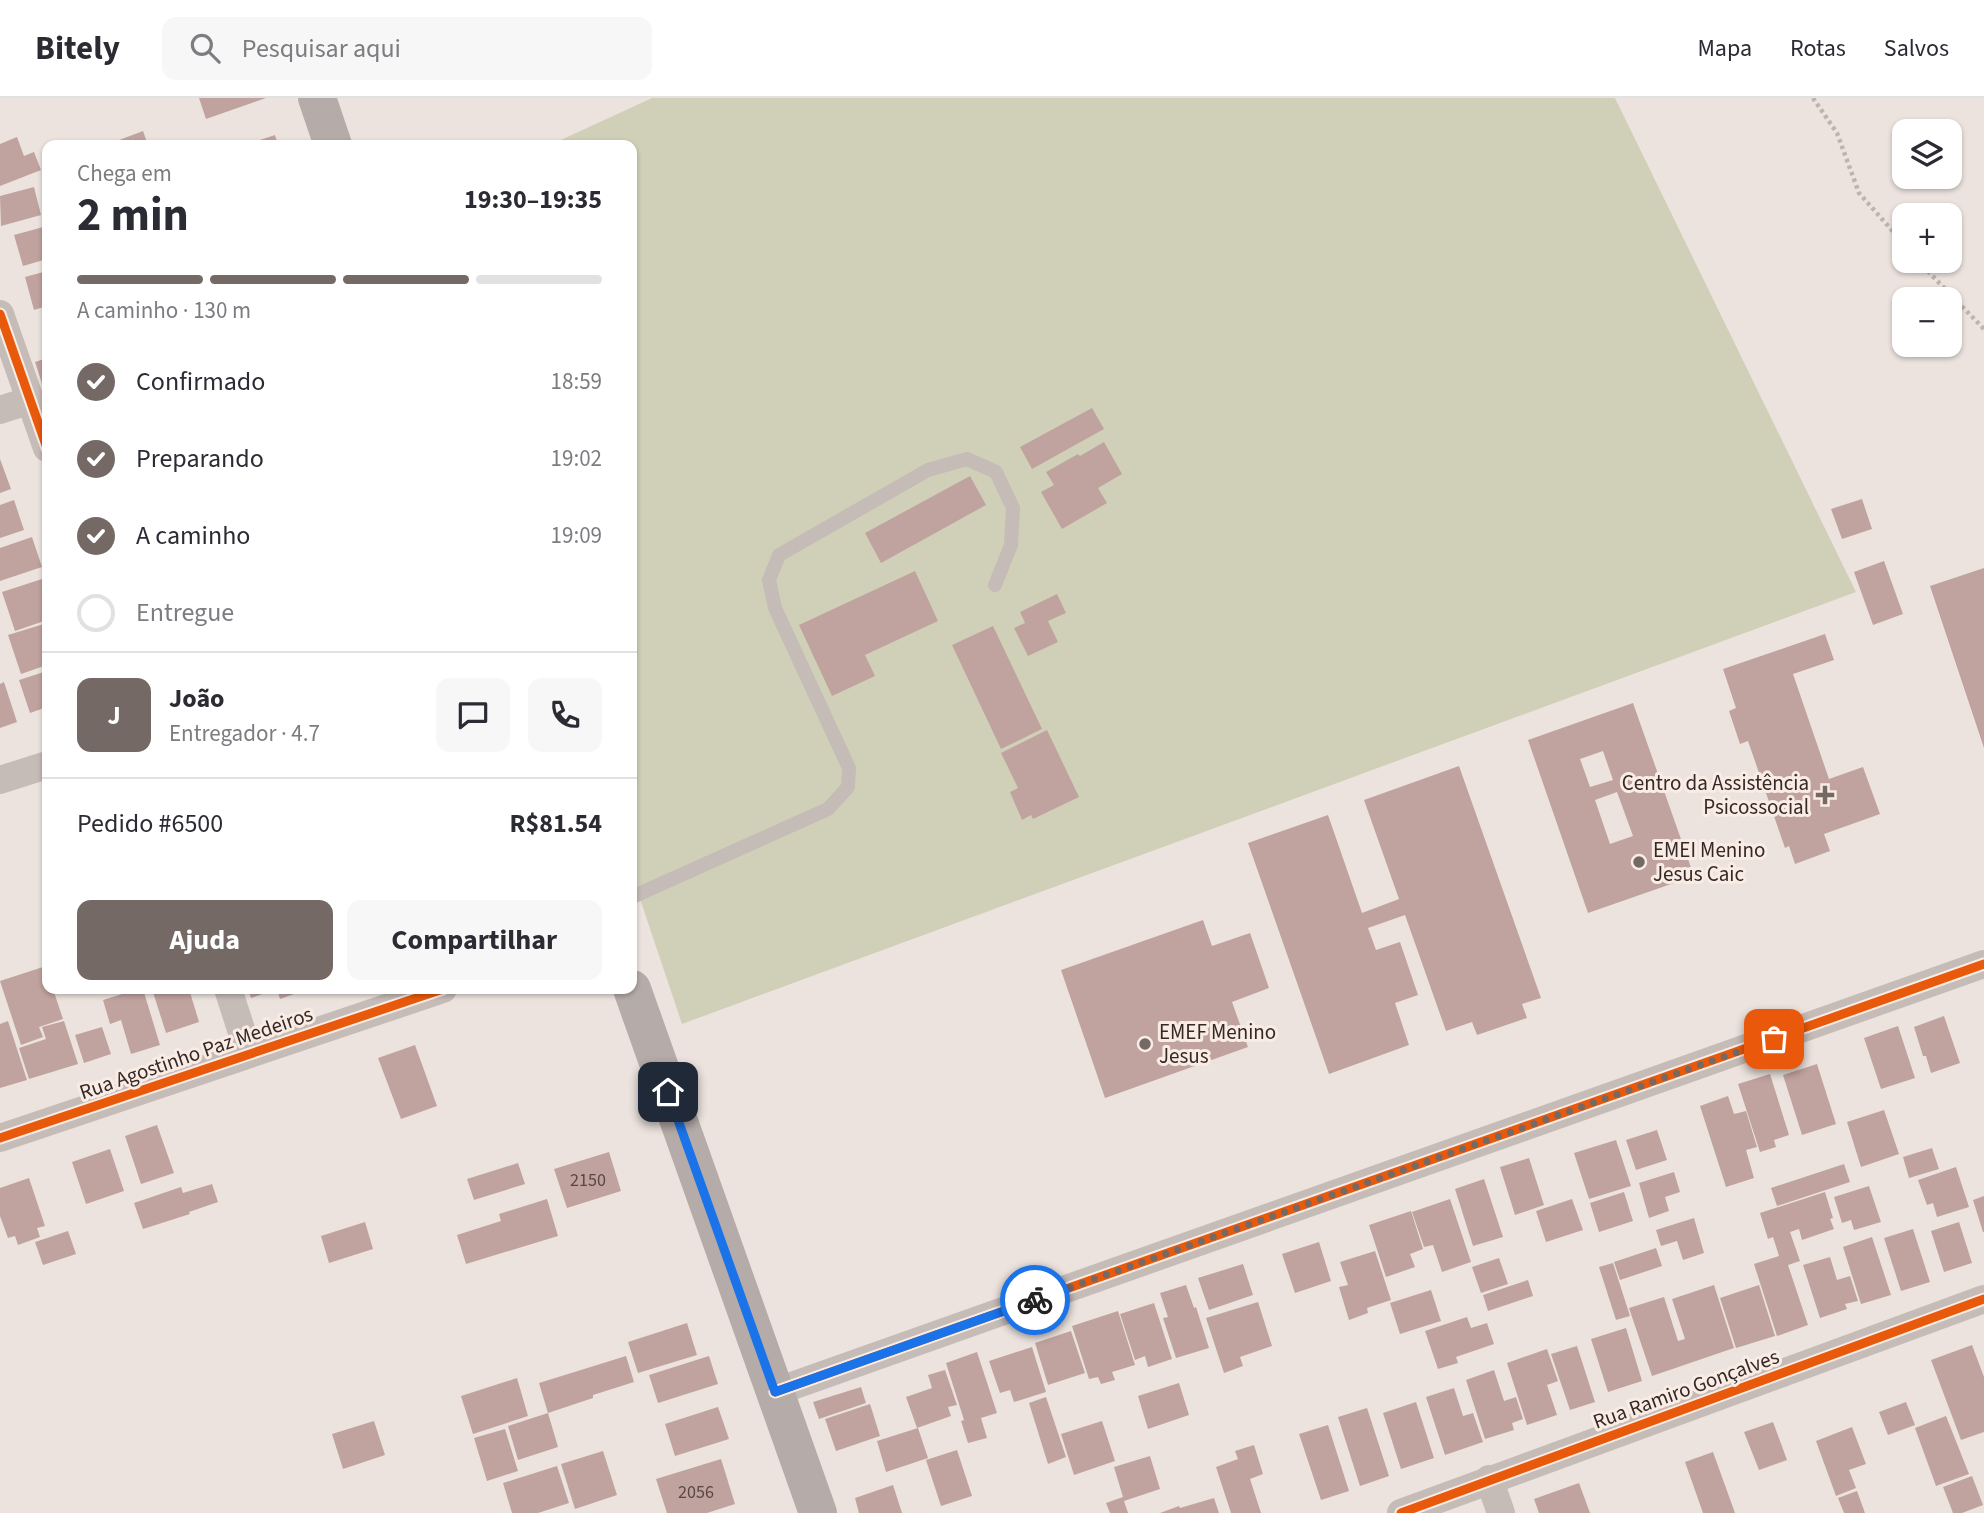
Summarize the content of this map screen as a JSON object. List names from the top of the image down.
{
  "streets": {
    "street": ["Rua Agostinho Paz Medeiros", "Rua Ramiro Gonçalves"]
  },
  "places": {
    "health": ["Centro da Assistência Psicossocial"],
    "other": ["EMEI Menino Jesus Caic", "EMEF Menino Jesus"]
  },
  "house_numbers": ["2150", "2056"],
  "page": {
    "header": "Bitely",
    "search": "Pesquisar aqui",
    "nav": ["Mapa", "Rotas", "Salvos"],
    "map_buttons": ["+", "−"],
    "heading": ["2 min", "Chega em", "19:30–19:35"],
    "panel": [
      "João",
      "Entregador · 4.7",
      "Pedido #6500",
      "R$81.54"
    ],
    "bar": "A caminho · 130 m",
    "list": [
      ["Confirmado", "18:59"],
      ["Preparando", "19:02"],
      ["A caminho", "19:09"],
      "Entregue"
    ],
    "round": "J",
    "buttons": ["Ajuda", "Compartilhar"]
  }
}
